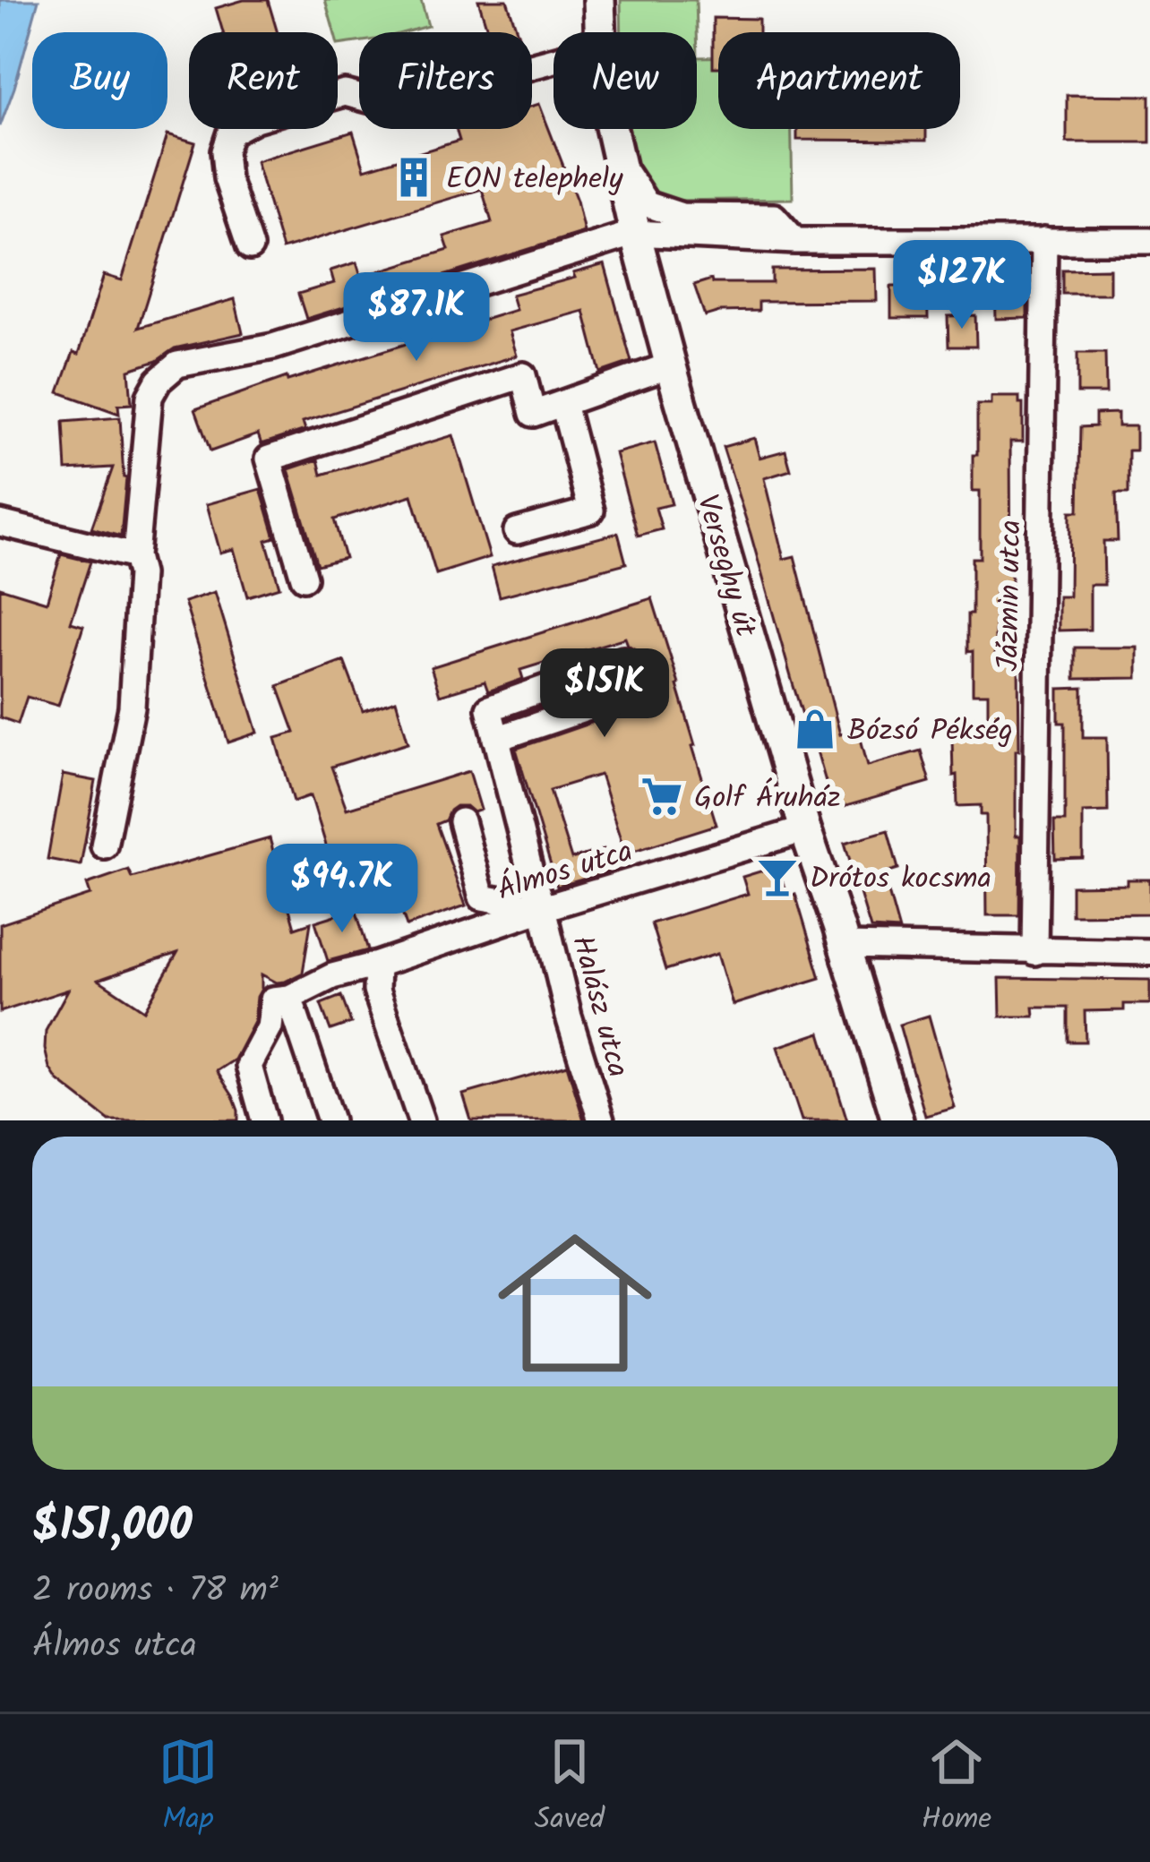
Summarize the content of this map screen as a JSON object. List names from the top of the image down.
{
  "streets": {
    "main road": ["Verseghy út"],
    "street": ["Jázmin utca", "Álmos utca", "Halász utca"]
  },
  "crossings": [
    ["Verseghy út", "Álmos utca"],
    ["Álmos utca", "Halász utca"]
  ],
  "places": {
    "building": ["EON telephely"],
    "shop": ["Bózsó Pékség"],
    "supermarket": ["Golf Áruház"],
    "bar": ["Drótos kocsma"]
  },
  "page": {
    "chip": [
      "Buy",
      "Rent",
      "Filters",
      "New",
      "Apartment"
    ],
    "price": [
      "$127K",
      "$87.1K",
      "$151K",
      "$94.7K"
    ],
    "list": [
      {
        "name": "$151,000",
        "note": "2 rooms · 78 m² · Álmos utca"
      }
    ],
    "tabs": ["Map", "Saved", "Home"]
  }
}
